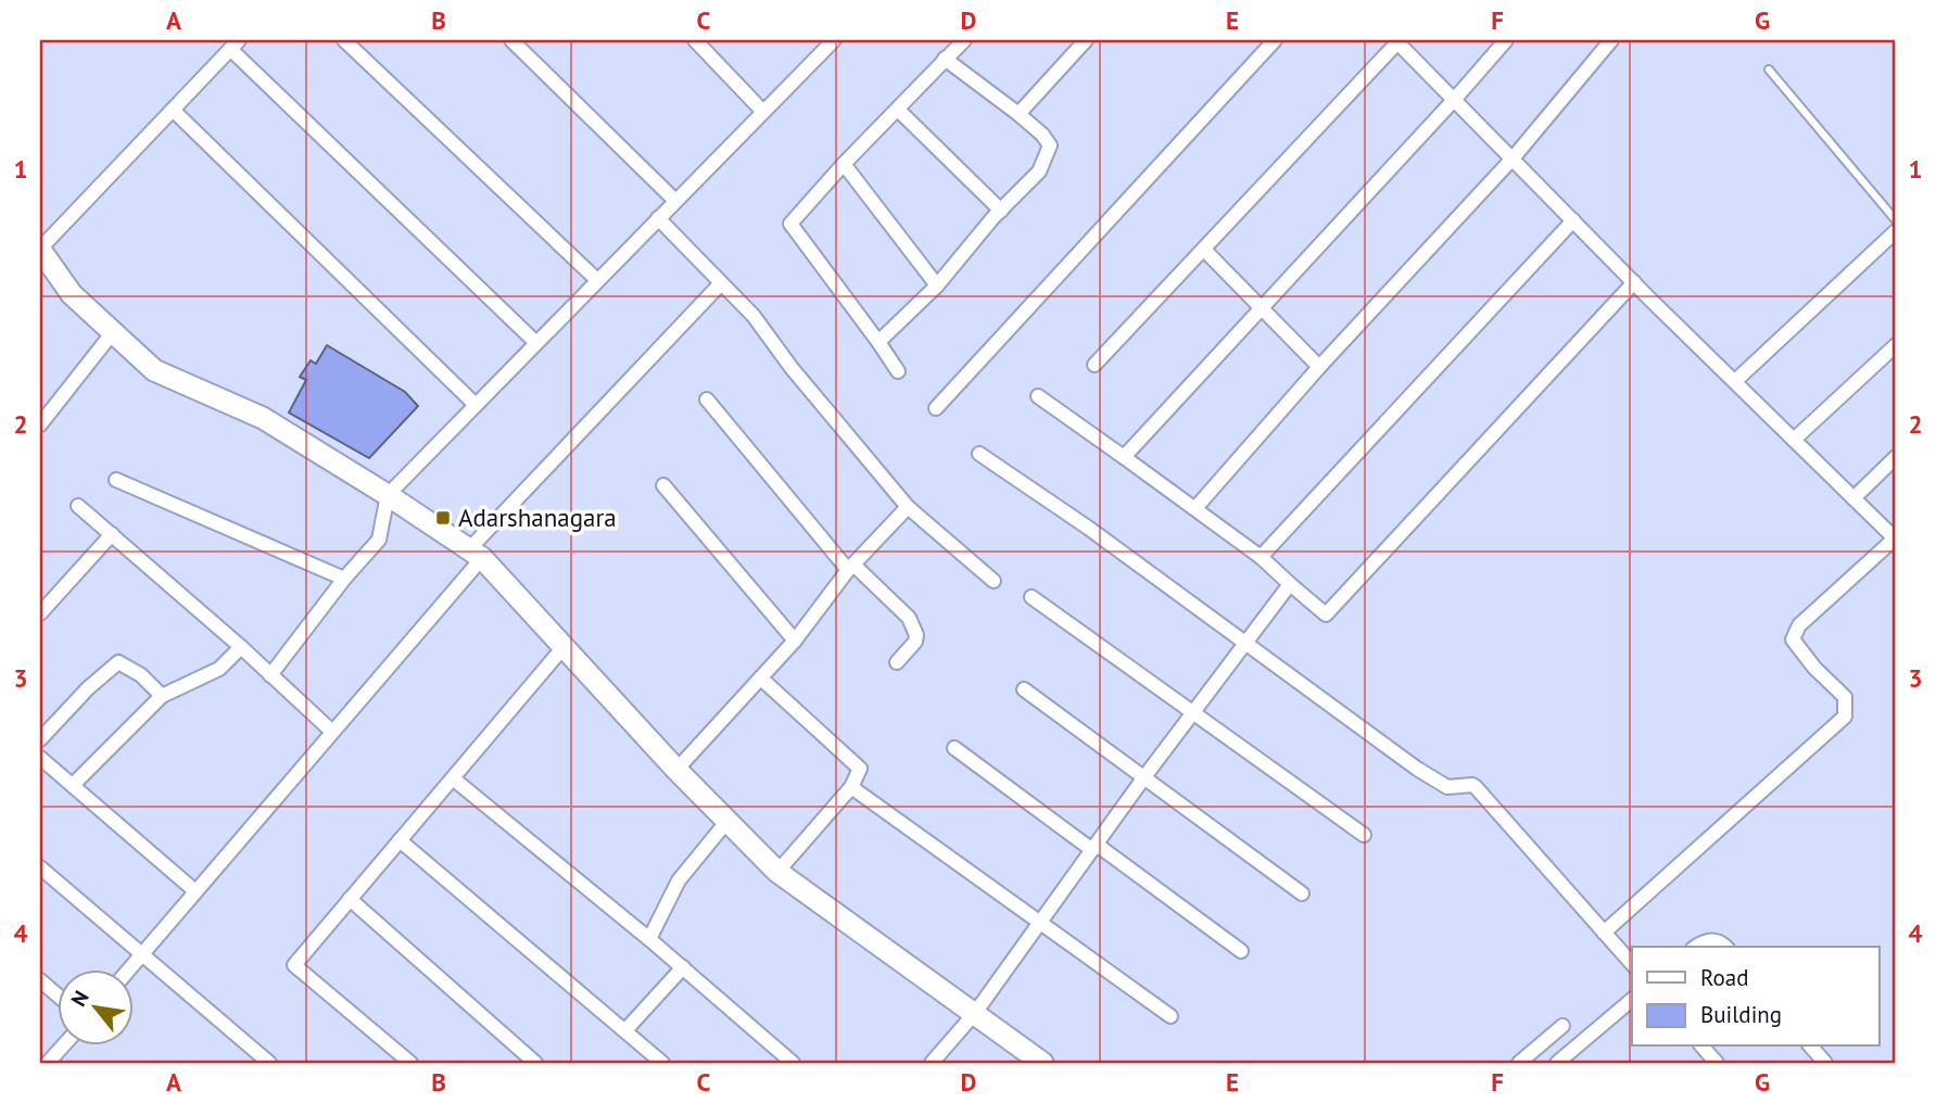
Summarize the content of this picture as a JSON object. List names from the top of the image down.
{
  "places": {
    "transit": ["Adarshanagara"]
  },
  "legend": ["Road", "Building"],
  "north": "top left",
  "grid": {
    "columns": [
      "A",
      "B",
      "C",
      "D",
      "E",
      "F",
      "G"
    ],
    "rows": [
      "1",
      "2",
      "3",
      "4"
    ]
  }
}
